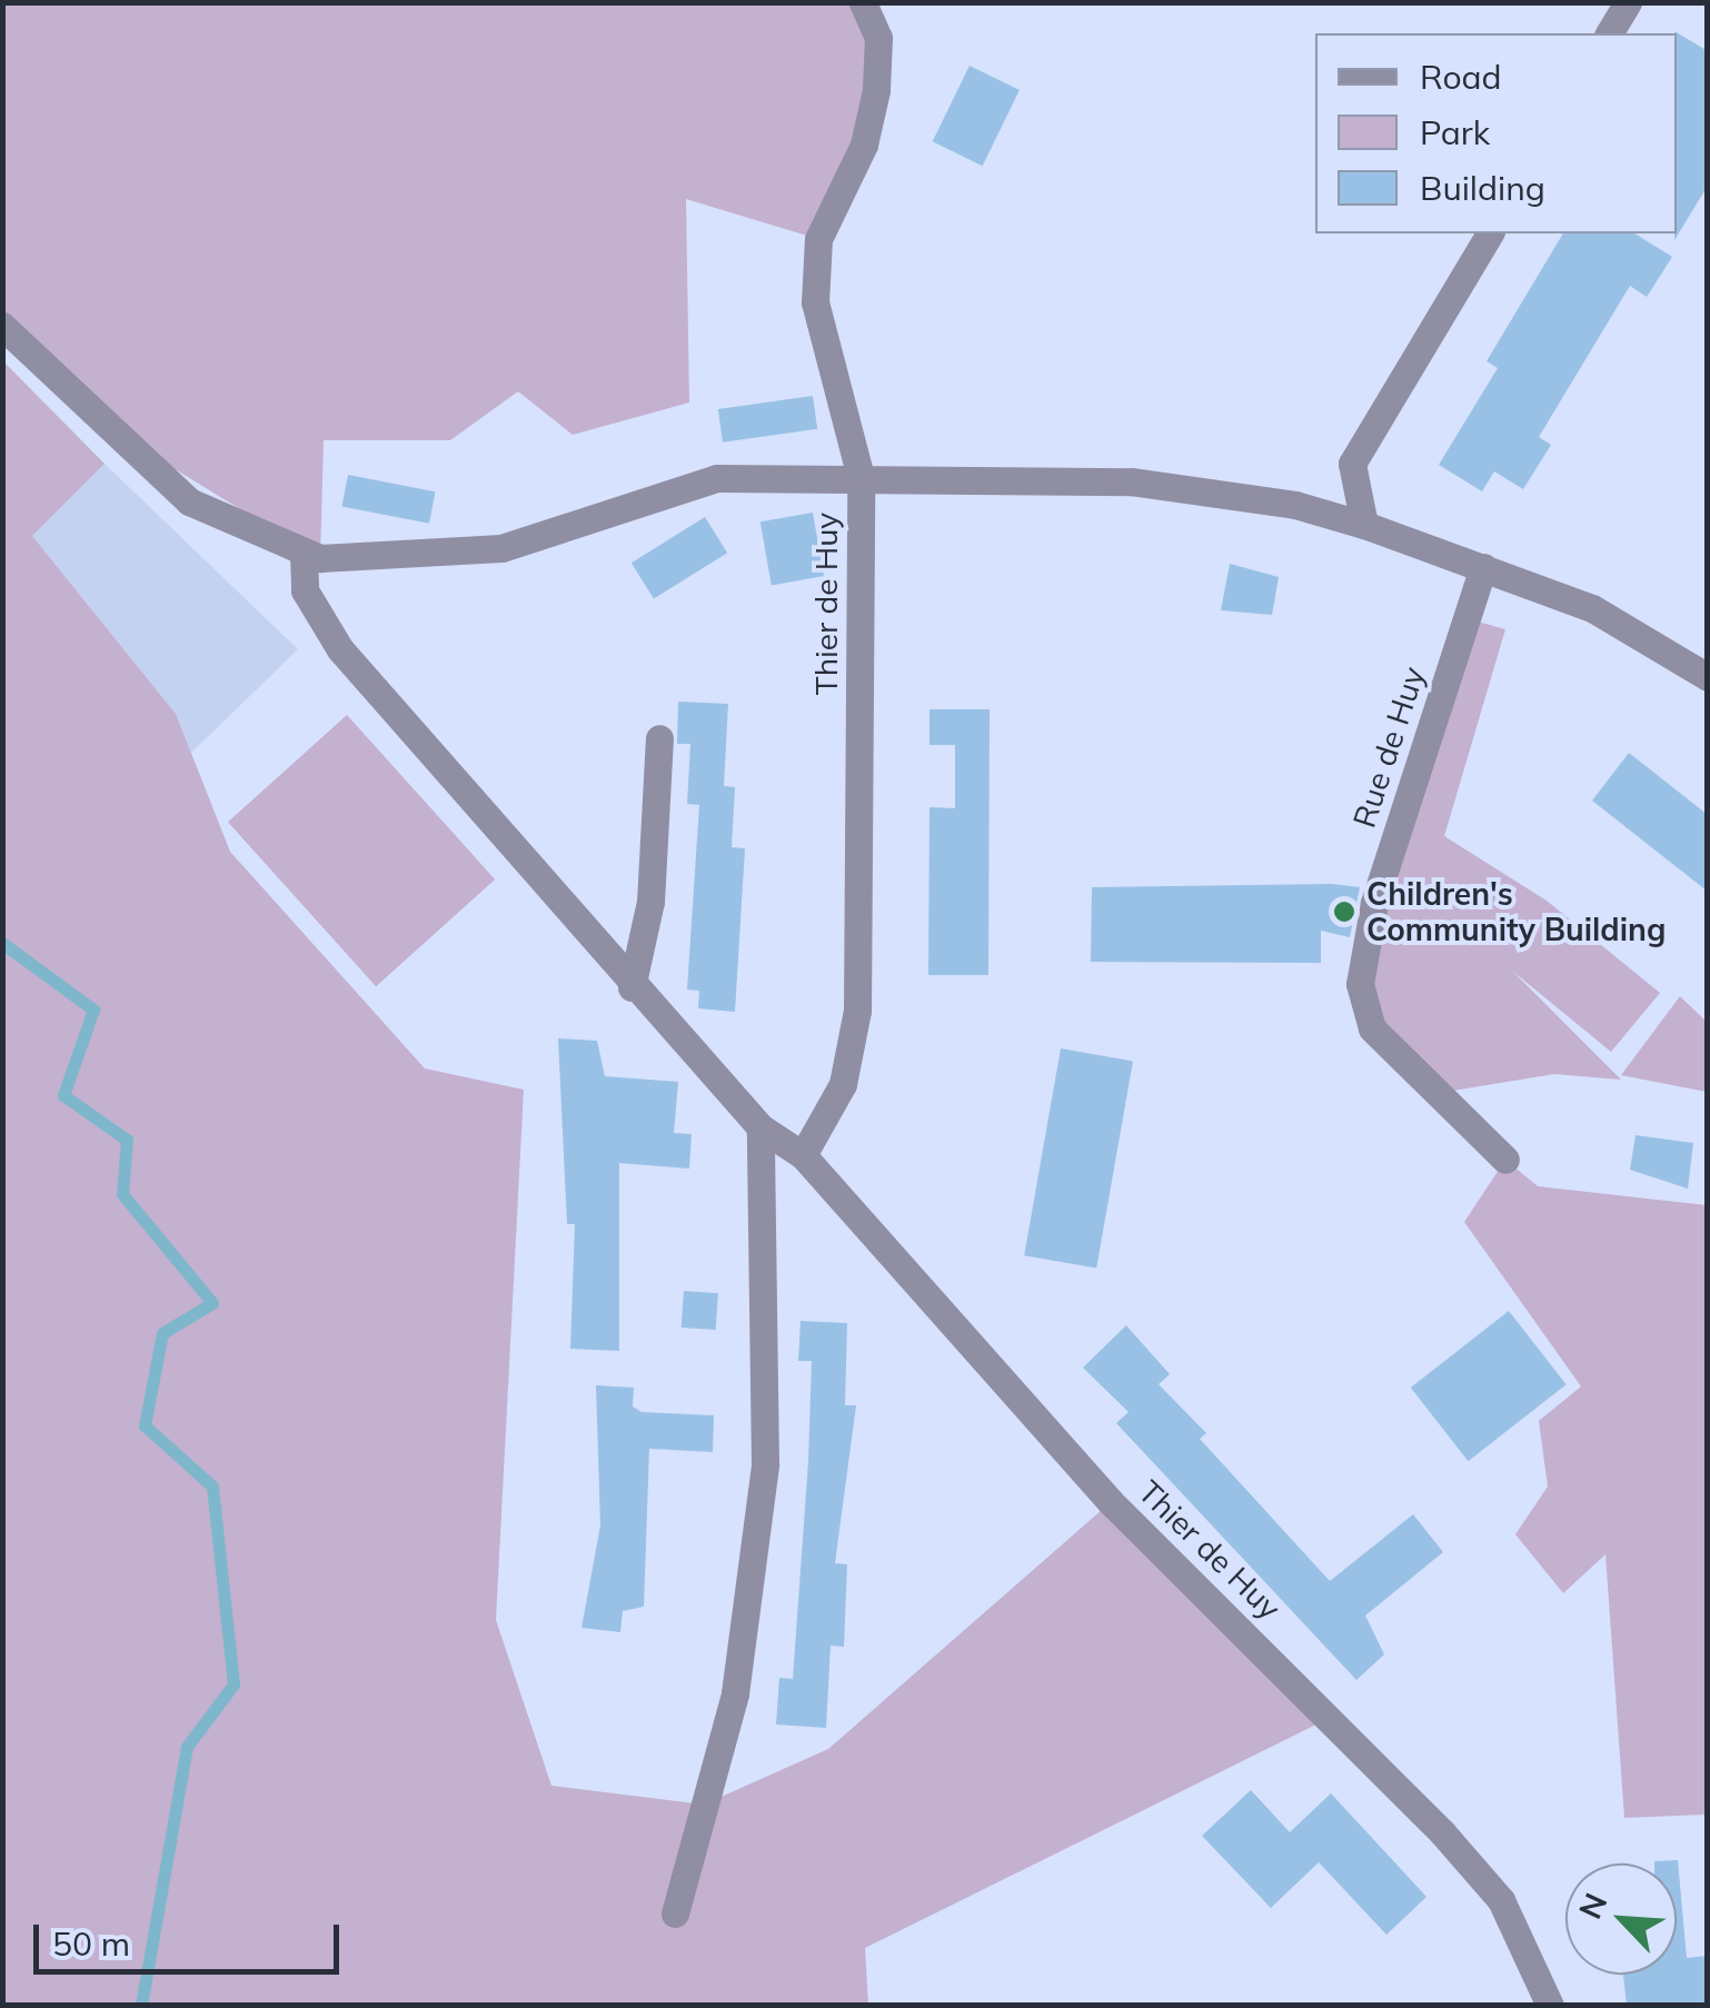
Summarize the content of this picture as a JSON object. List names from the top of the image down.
{
  "streets": {
    "street": ["Thier de Huy", "Rue de Huy"]
  },
  "places": ["Children's Community Building"],
  "legend": ["Road", "Park", "Building"],
  "scale_bar": "50 m",
  "north": "top left"
}
